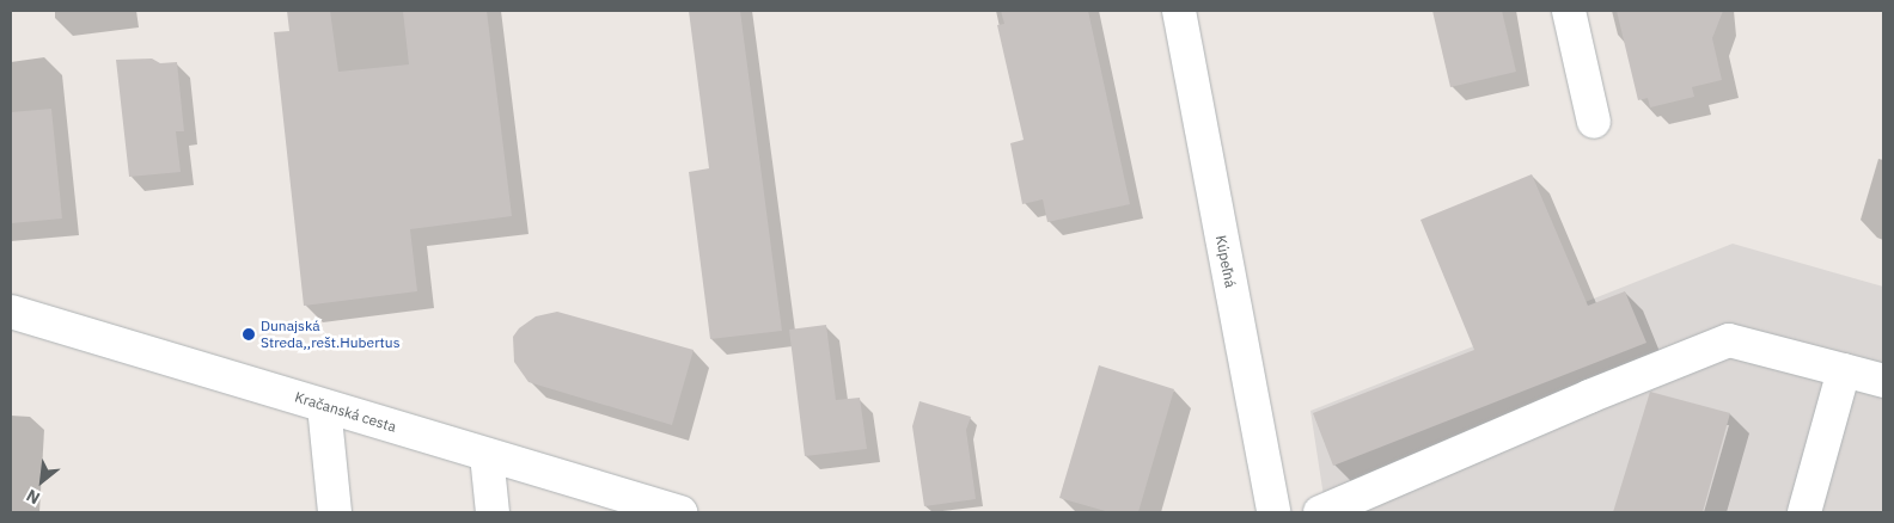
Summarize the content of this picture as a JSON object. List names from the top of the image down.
{
  "streets": {
    "street": ["Kúpeľná", "Kračanská cesta"]
  },
  "places": ["Dunajská Streda,,rešt.Hubertus"],
  "north": "bottom left"
}
